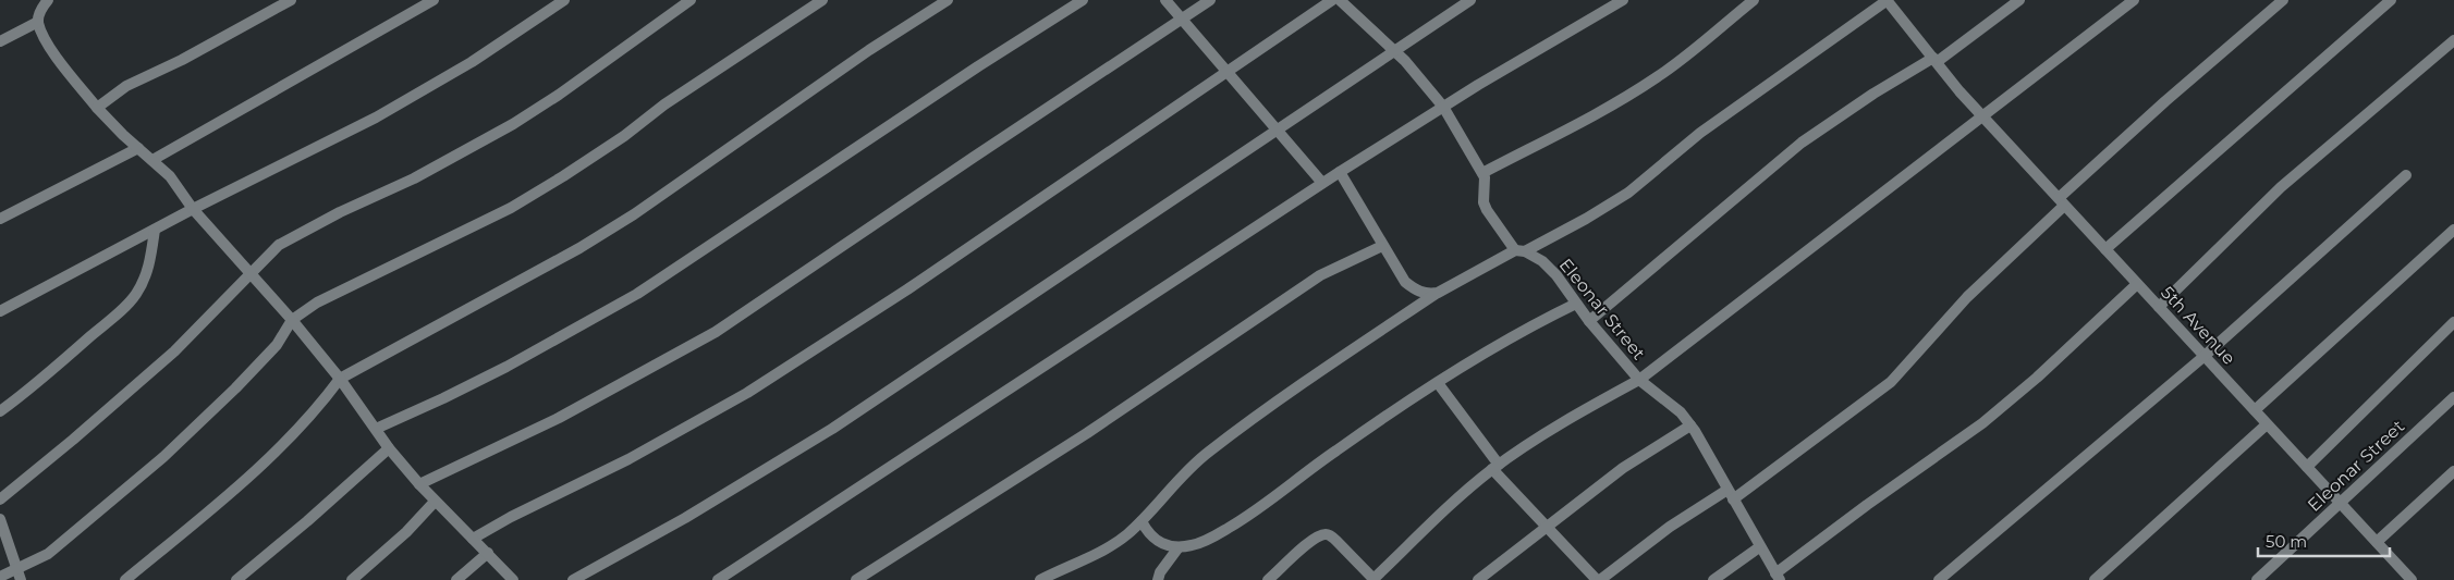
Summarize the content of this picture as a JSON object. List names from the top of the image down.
{
  "streets": {
    "street": ["Eleonar Street", "5th Avenue"]
  },
  "crossings": [
    ["Eleonar Street", "5th Avenue"]
  ],
  "scale_bar": "50 m"
}
